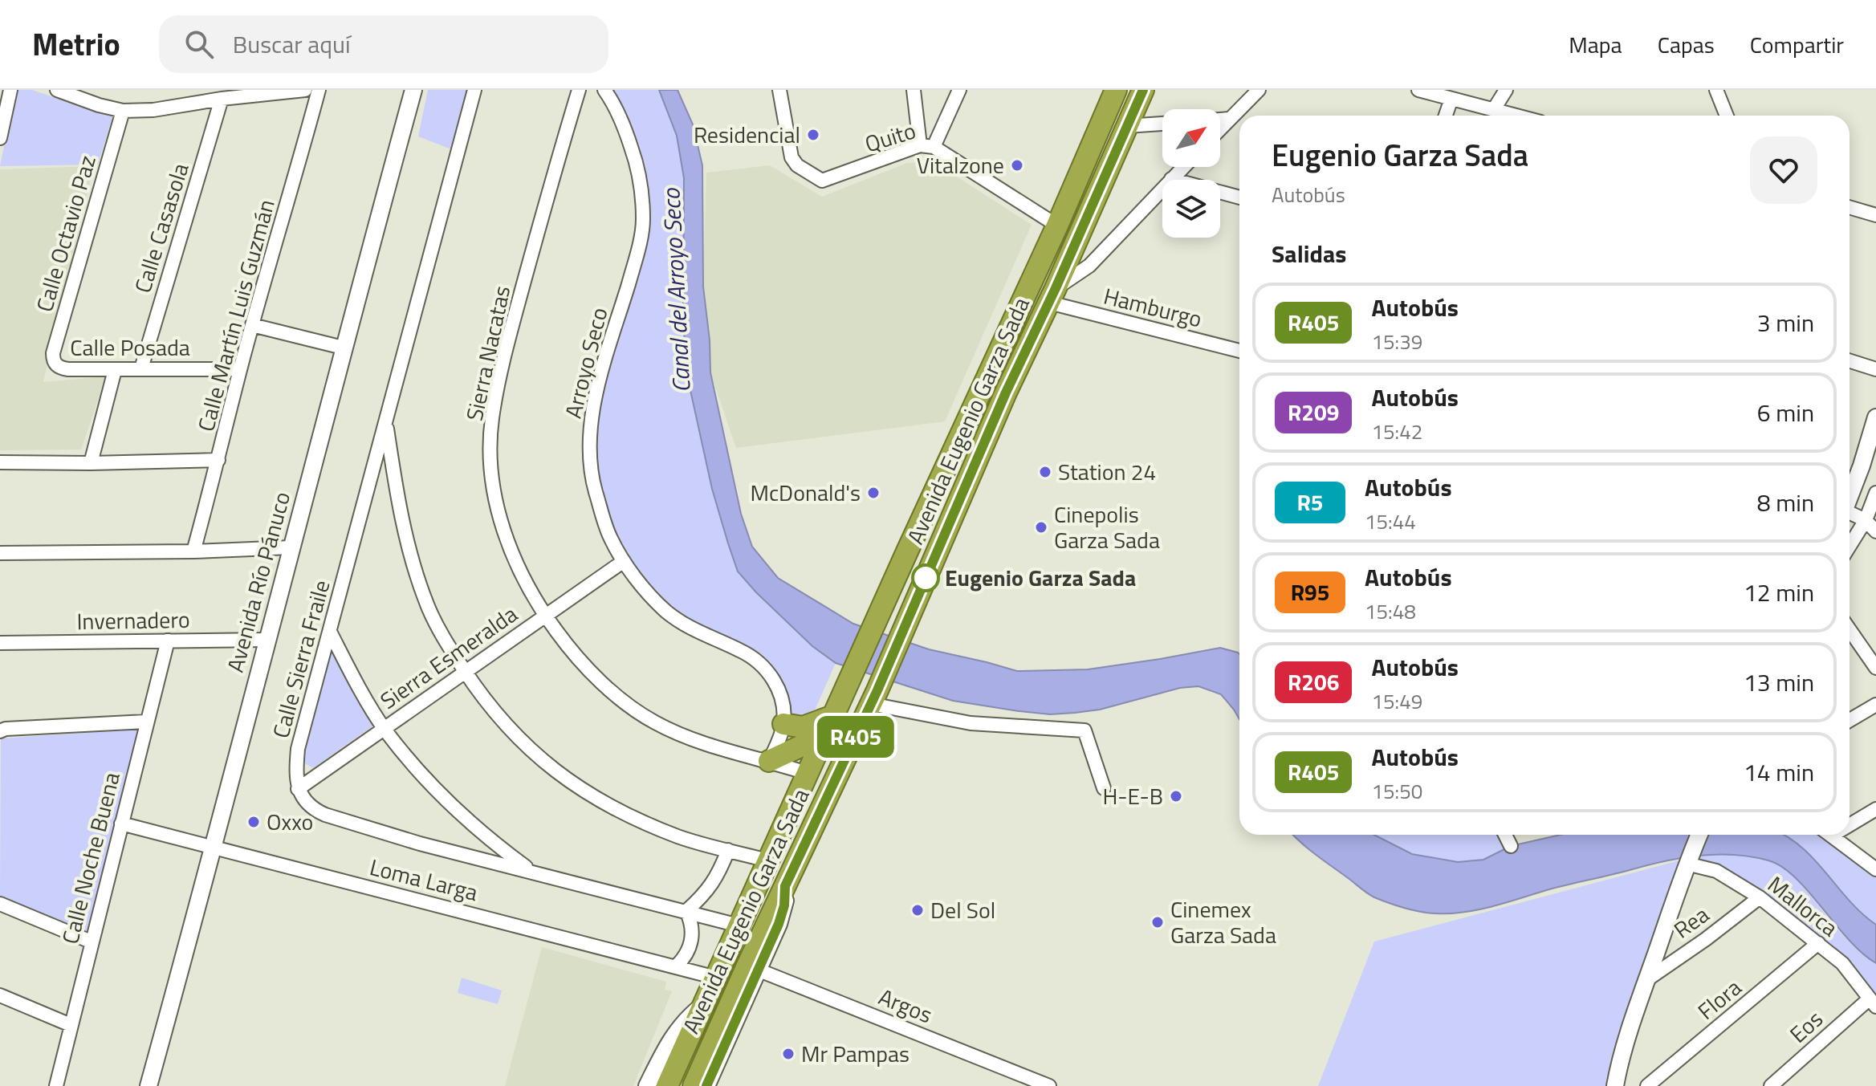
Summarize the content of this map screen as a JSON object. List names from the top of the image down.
{
  "streets": {
    "highway": ["Avenida Eugenio Garza Sada"],
    "street": [
      "Quito",
      "Calle Casasola",
      "Calle Octavio Paz",
      "Hamburgo",
      "Calle Martín Luis Guzmán",
      "Calle Posada",
      "Sierra Nacatas",
      "Arroyo Seco",
      "Avenida Río Pánuco",
      "Invernadero",
      "Sierra Esmeralda",
      "Calle Sierra Fraile",
      "Calle Noche Buena",
      "Loma Larga",
      "Mallorca",
      "Rea",
      "Flora",
      "Argos",
      "Eos"
    ]
  },
  "crossings": [
    ["Quito", "Avenida Eugenio Garza Sada"],
    ["Calle Casasola", "Calle Posada"],
    ["Calle Octavio Paz", "Calle Posada"],
    ["Hamburgo", "Avenida Eugenio Garza Sada"],
    ["Calle Martín Luis Guzmán", "Calle Posada"],
    ["Sierra Nacatas", "Arroyo Seco"],
    ["Sierra Nacatas", "Avenida Eugenio Garza Sada"],
    ["Sierra Nacatas", "Sierra Esmeralda"],
    ["Arroyo Seco", "Sierra Esmeralda"],
    ["Avenida Eugenio Garza Sada", "Loma Larga"],
    ["Avenida Eugenio Garza Sada", "Argos"],
    ["Avenida Río Pánuco", "Invernadero"],
    ["Avenida Río Pánuco", "Loma Larga"],
    ["Invernadero", "Calle Noche Buena"],
    ["Sierra Esmeralda", "Calle Sierra Fraile"],
    ["Calle Noche Buena", "Loma Larga"],
    ["Mallorca", "Rea"],
    ["Mallorca", "Flora"],
    ["Mallorca", "Eos"]
  ],
  "water": ["Canal del Arroyo Seco"],
  "places": [
    "Residencial",
    "Vitalzone",
    "Station 24",
    "McDonald's",
    "Cinepolis Garza Sada",
    "Eugenio Garza Sada",
    "H-E-B",
    "Oxxo",
    "Del Sol",
    "Cinemex Garza Sada",
    "Mr Pampas"
  ],
  "lines": ["bus line R405"],
  "north": "top right",
  "page": {
    "header": "Metrio",
    "search": "Buscar aquí",
    "nav": ["Mapa", "Capas", "Compartir"],
    "on_map": "R405",
    "heading": [
      ["Eugenio Garza Sada", "Autobús"],
      "Salidas"
    ],
    "list": [
      {
        "mark": "R405",
        "name": "Autobús",
        "note": "15:39",
        "value": "3 min"
      },
      {
        "mark": "R209",
        "name": "Autobús",
        "note": "15:42",
        "value": "6 min"
      },
      {
        "mark": "R5",
        "name": "Autobús",
        "note": "15:44",
        "value": "8 min"
      },
      {
        "mark": "R95",
        "name": "Autobús",
        "note": "15:48",
        "value": "12 min"
      },
      {
        "mark": "R206",
        "name": "Autobús",
        "note": "15:49",
        "value": "13 min"
      },
      {
        "mark": "R405",
        "name": "Autobús",
        "note": "15:50",
        "value": "14 min"
      }
    ]
  }
}
